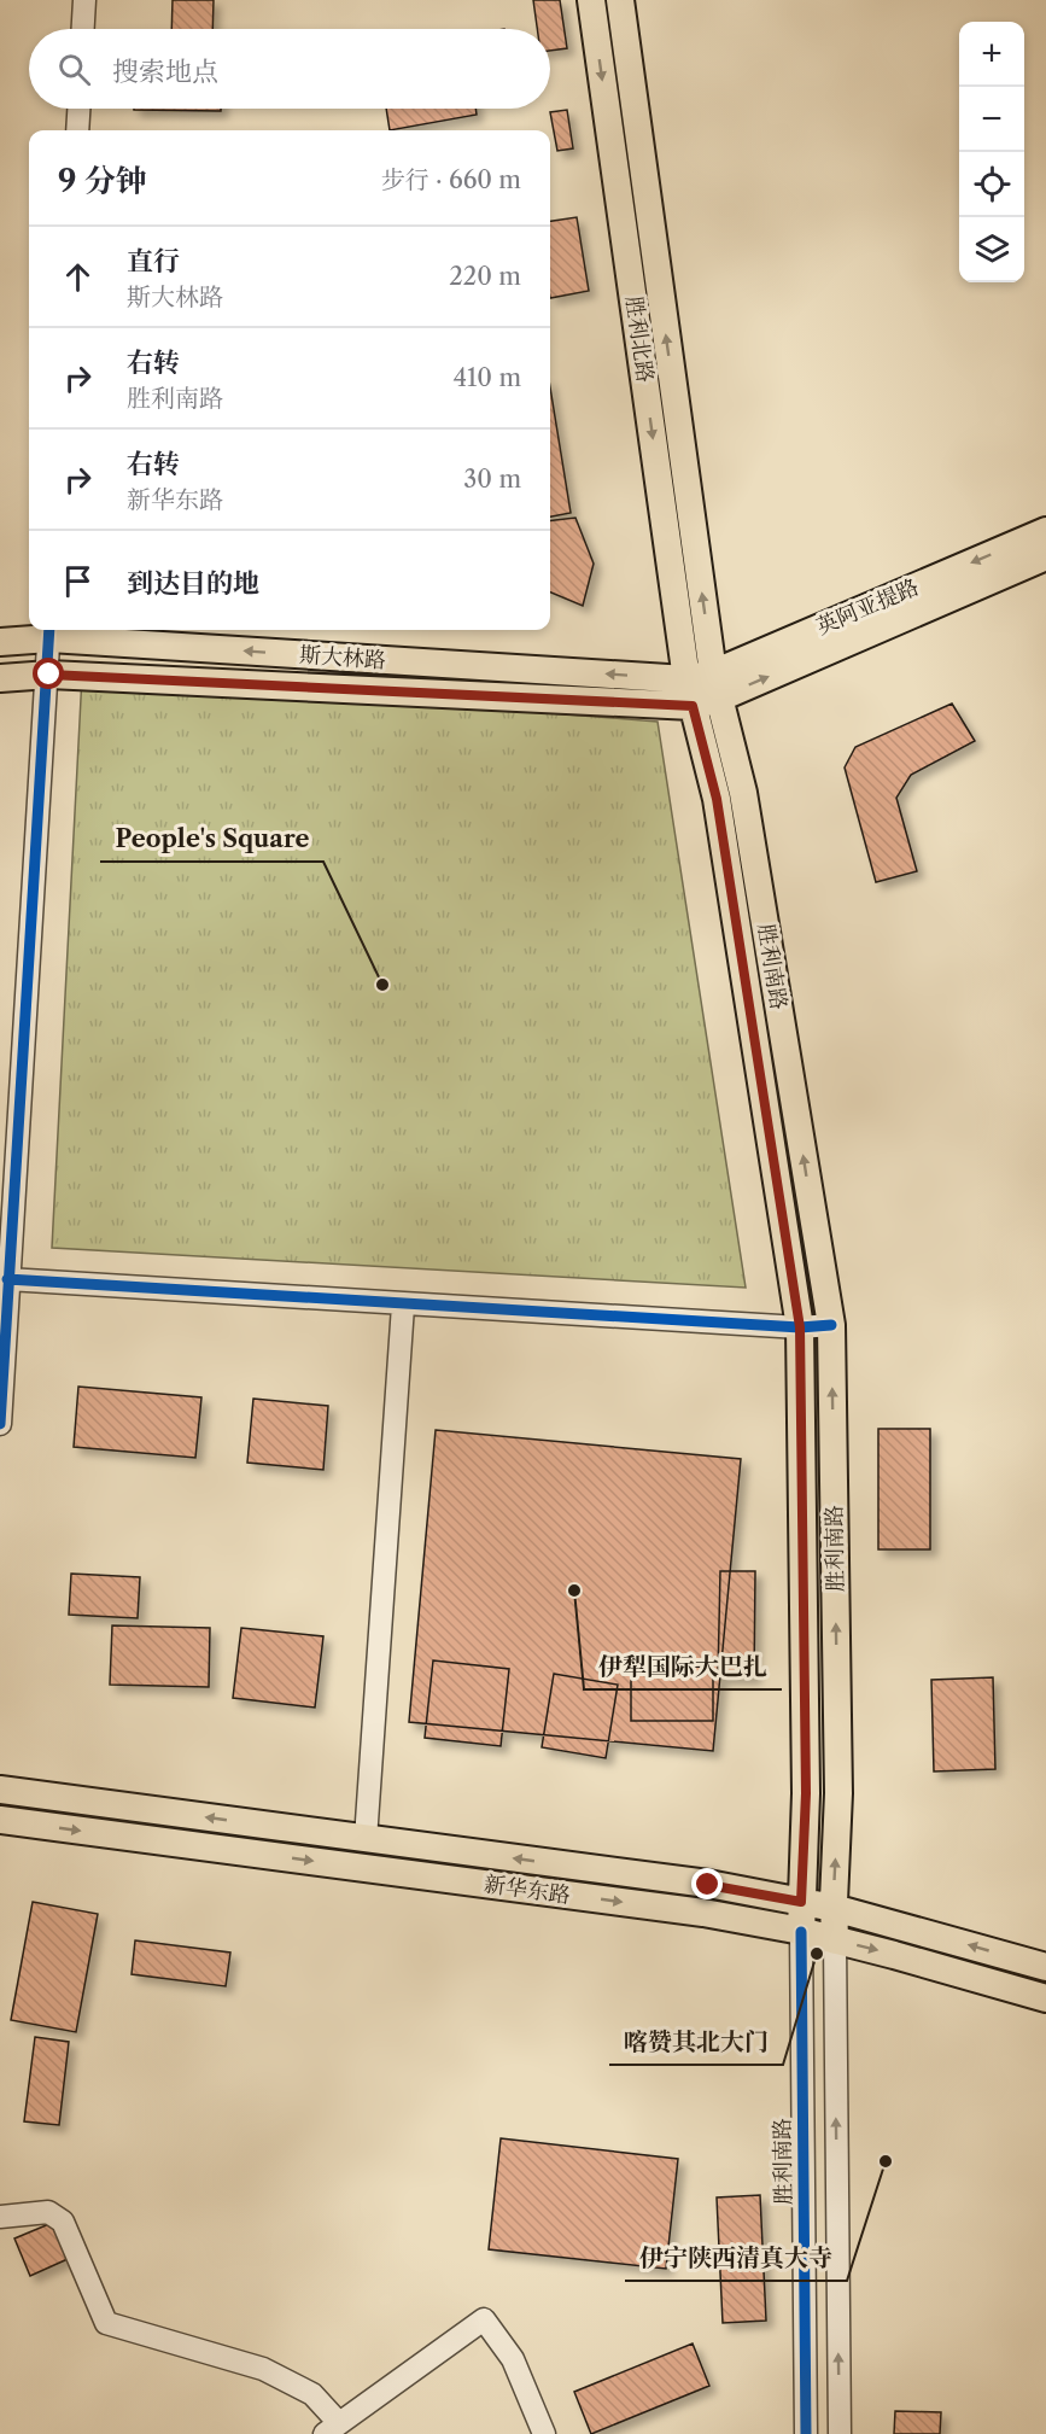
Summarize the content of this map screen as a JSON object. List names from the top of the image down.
{
  "streets": {
    "main road": [
      "胜利北路",
      "英阿亚提路",
      "斯大林路",
      "胜利南路",
      "新华东路"
    ]
  },
  "crossings": [
    ["胜利北路", "英阿亚提路"],
    ["胜利北路", "斯大林路"],
    ["胜利北路", "胜利南路"],
    ["英阿亚提路", "斯大林路"],
    ["英阿亚提路", "胜利南路"],
    ["斯大林路", "胜利南路"],
    ["胜利南路", "新华东路"]
  ],
  "places": [
    "People's Square",
    "伊犁国际大巴扎",
    "喀赞其北大门",
    "伊宁陕西清真大寺"
  ],
  "page": {
    "map_buttons": ["+", "−"],
    "search": "搜索地点",
    "heading": ["9 分钟", "步行 · 660 m"],
    "list": [
      ["直行", "斯大林路", "220 m"],
      ["右转", "胜利南路", "410 m"],
      ["右转", "新华东路", "30 m"],
      "到达目的地"
    ]
  }
}
